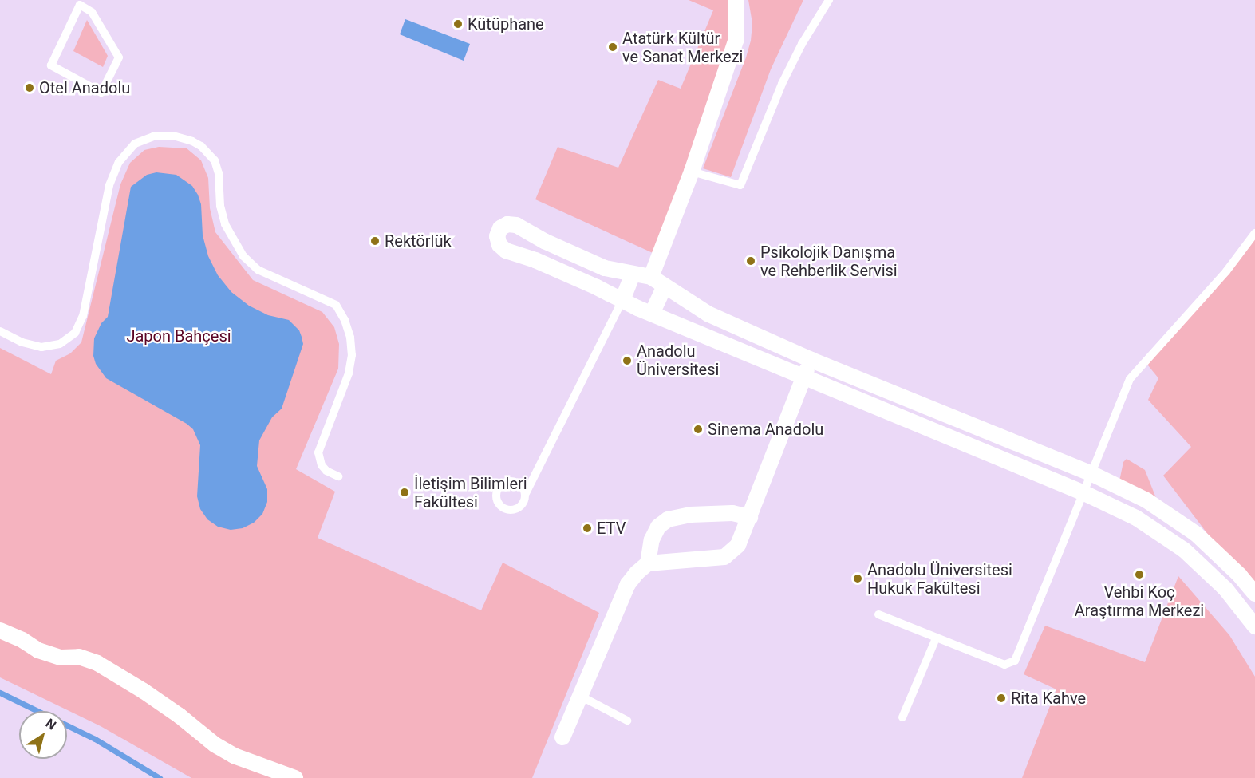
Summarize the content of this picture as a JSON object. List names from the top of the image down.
{
  "parks": ["Japon Bahçesi"],
  "places": [
    "Kütüphane",
    "Atatürk Kültür ve Sanat Merkezi",
    "Otel Anadolu",
    "Rektörlük",
    "Psikolojik Danışma ve Rehberlik Servisi",
    "Anadolu Üniversitesi",
    "Sinema Anadolu",
    "İletişim Bilimleri Fakültesi",
    "ETV",
    "Vehbi Koç Araştırma Merkezi",
    "Anadolu Üniversitesi Hukuk Fakültesi",
    "Rita Kahve"
  ],
  "north": "top right"
}
